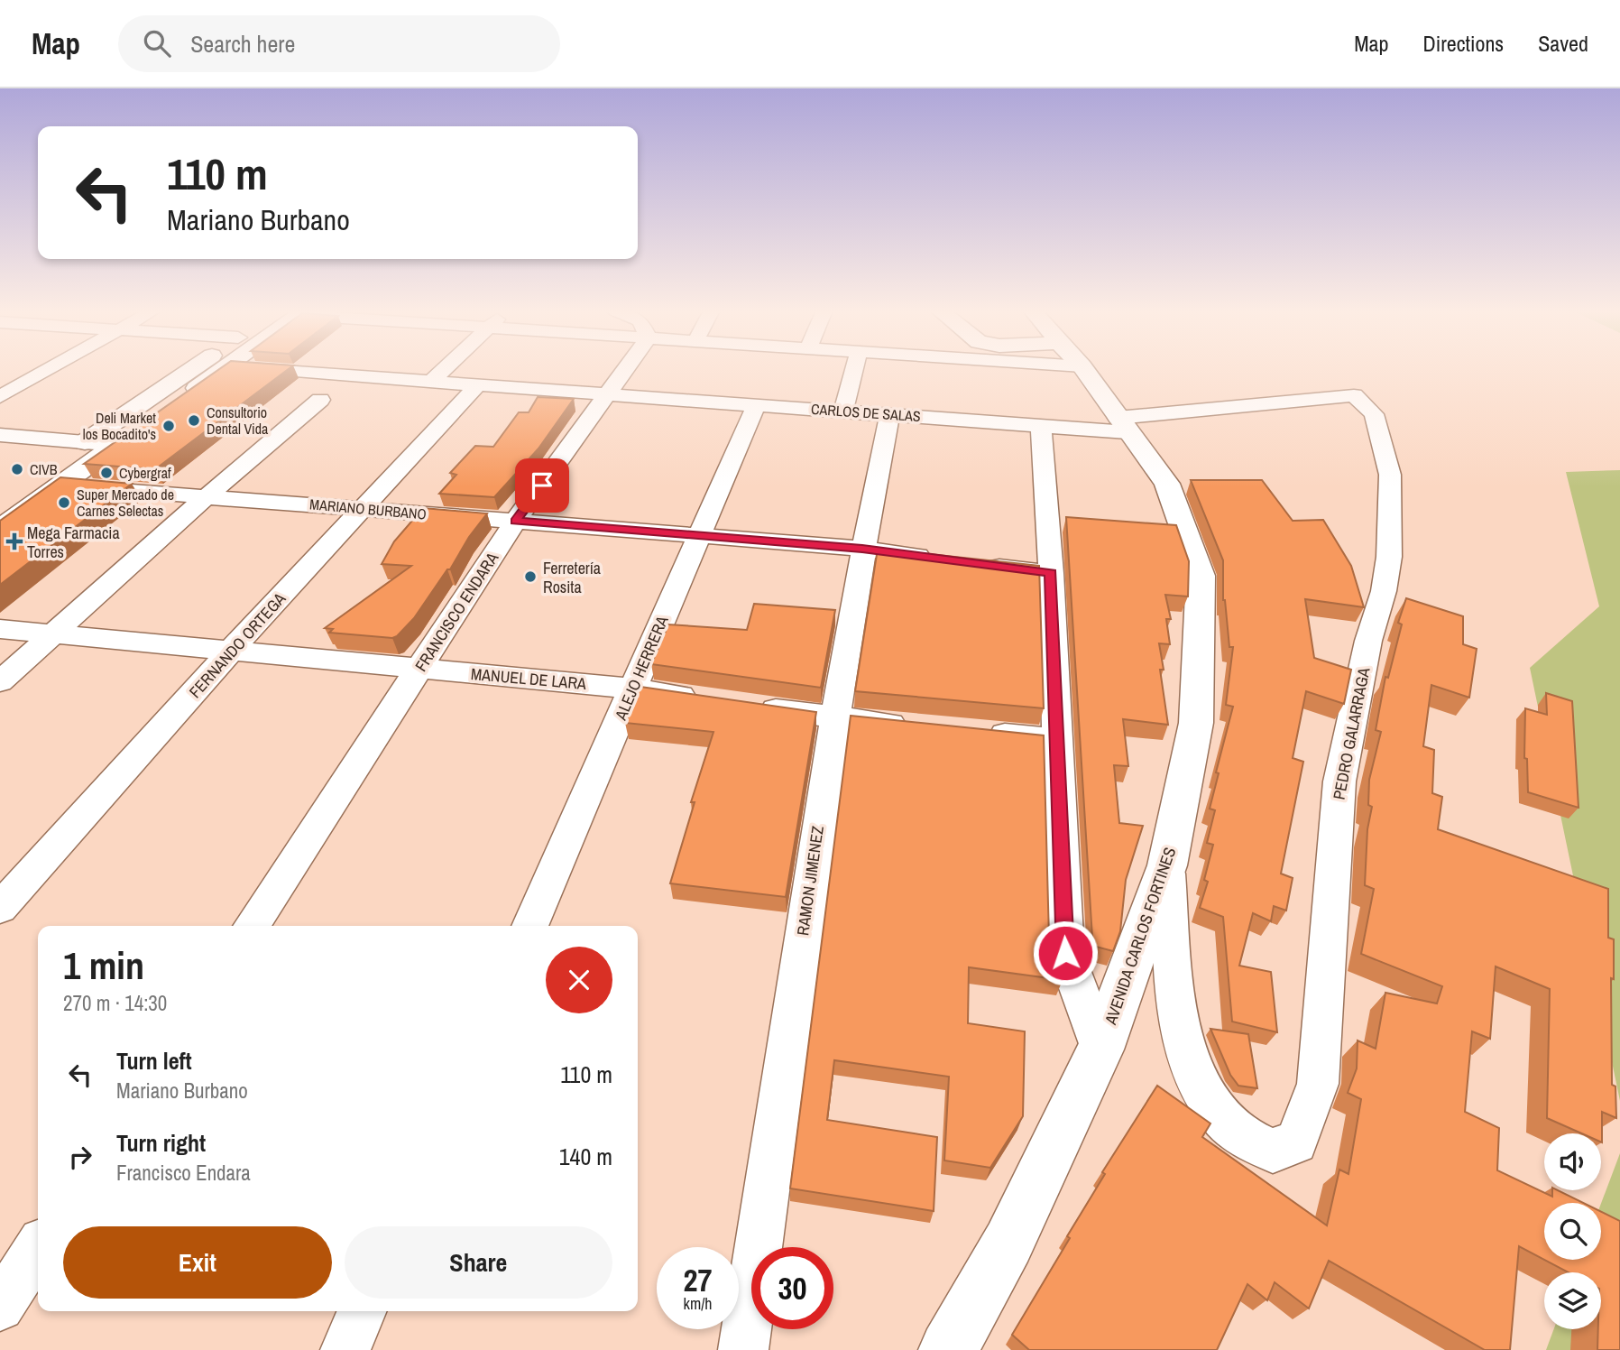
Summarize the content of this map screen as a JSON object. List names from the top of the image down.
{
  "streets": {
    "street": [
      "CARLOS DE SALAS",
      "MARIANO BURBANO",
      "FRANCISCO ENDARA",
      "FERNANDO ORTEGA",
      "ALEJO HERRERA",
      "MANUEL DE LARA",
      "PEDRO GALARRAGA",
      "RAMON JIMENEZ",
      "AVENIDA CARLOS FORTINES"
    ]
  },
  "crossings": [
    ["CARLOS DE SALAS", "FRANCISCO ENDARA"],
    ["CARLOS DE SALAS", "FERNANDO ORTEGA"],
    ["CARLOS DE SALAS", "ALEJO HERRERA"],
    ["CARLOS DE SALAS", "PEDRO GALARRAGA"],
    ["CARLOS DE SALAS", "RAMON JIMENEZ"],
    ["CARLOS DE SALAS", "AVENIDA CARLOS FORTINES"],
    ["MARIANO BURBANO", "FRANCISCO ENDARA"],
    ["MARIANO BURBANO", "FERNANDO ORTEGA"],
    ["MARIANO BURBANO", "ALEJO HERRERA"],
    ["MARIANO BURBANO", "RAMON JIMENEZ"],
    ["FRANCISCO ENDARA", "MANUEL DE LARA"],
    ["FERNANDO ORTEGA", "MANUEL DE LARA"],
    ["ALEJO HERRERA", "MANUEL DE LARA"],
    ["PEDRO GALARRAGA", "AVENIDA CARLOS FORTINES"]
  ],
  "places": {
    "other": [
      "Consultorio Dental Vida",
      "Deli Market los Bocadito's",
      "CIVB",
      "Cybergraf",
      "Super Mercado de Carnes Selectas",
      "Ferretería Rosita"
    ],
    "health": ["Mega Farmacia Torres"]
  },
  "page": {
    "header": "Map",
    "search": "Search here",
    "nav": ["Map", "Directions", "Saved"],
    "turn": ["110 m", "Mariano Burbano"],
    "heading": ["1 min", "270 m · 14:30"],
    "list": [
      {
        "name": "Turn left",
        "note": "Mariano Burbano",
        "value": "110 m"
      },
      {
        "name": "Turn right",
        "note": "Francisco Endara",
        "value": "140 m"
      }
    ],
    "buttons": ["Exit", "Share"],
    "speed": "27 km/h",
    "limit": "30"
  }
}
